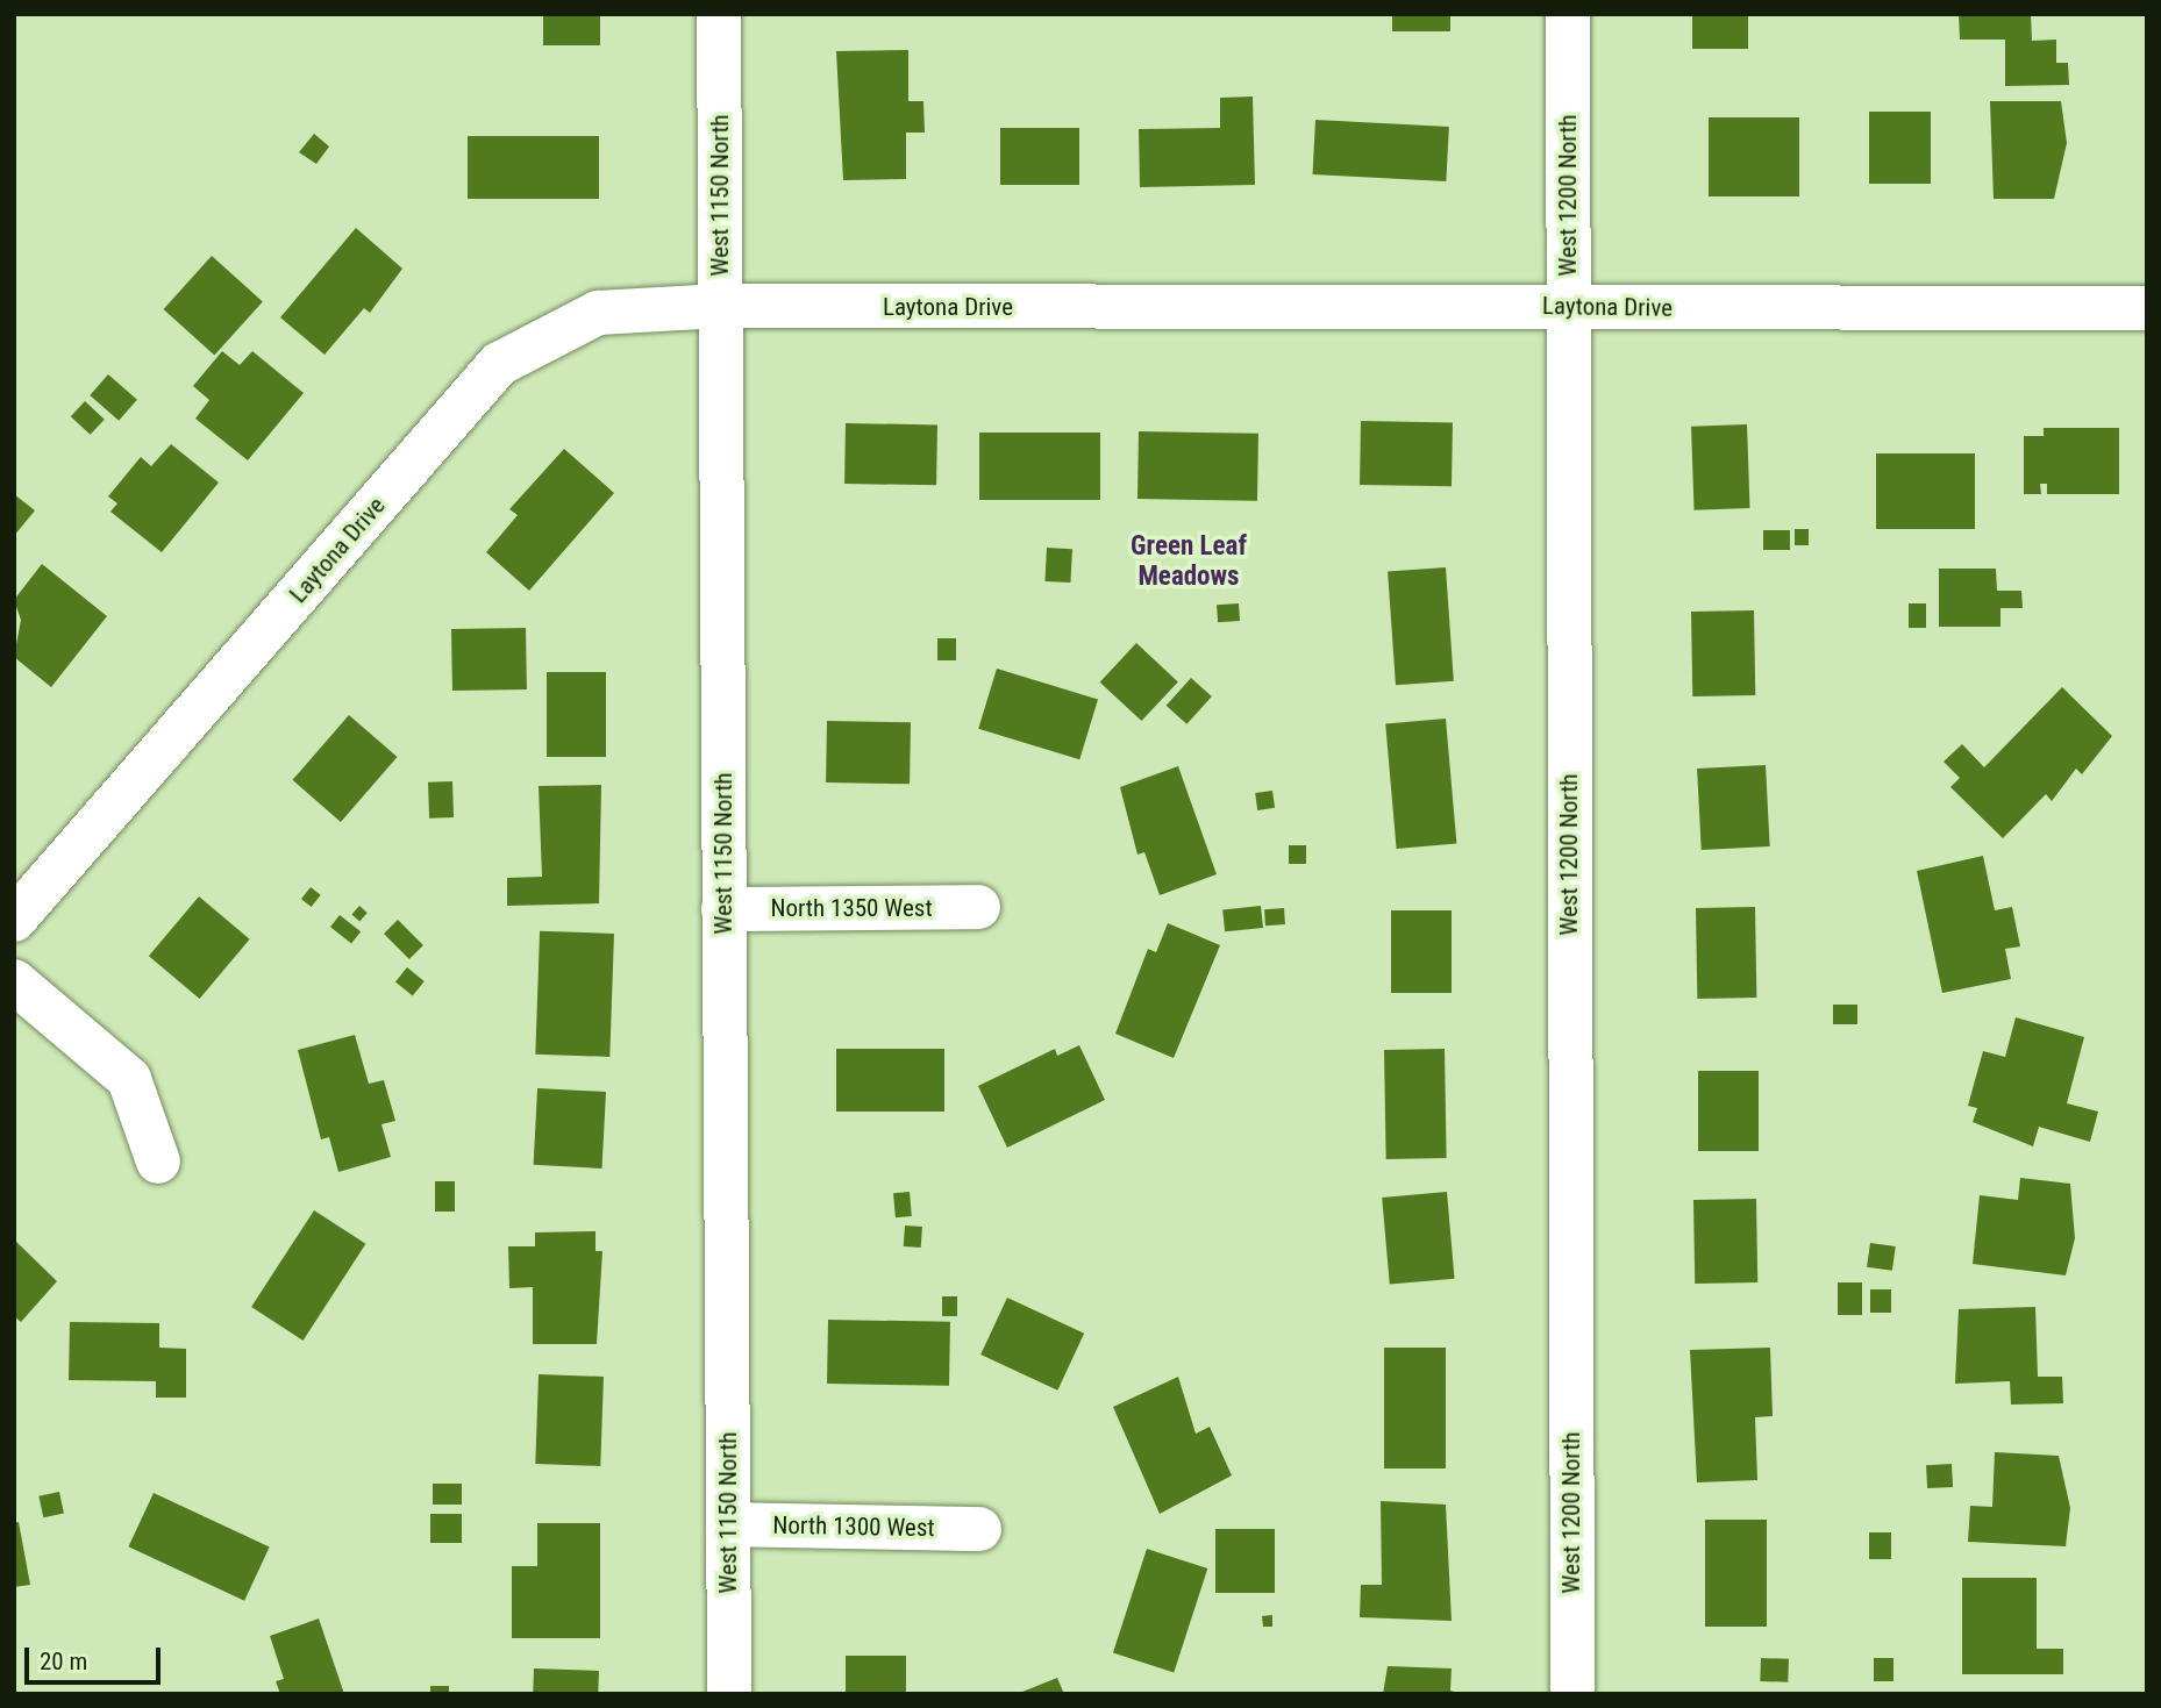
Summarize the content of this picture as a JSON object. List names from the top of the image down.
{
  "streets": {
    "street": [
      "West 1150 North",
      "West 1200 North",
      "Laytona Drive",
      "North 1350 West",
      "North 1300 West"
    ]
  },
  "crossings": [
    ["West 1150 North", "Laytona Drive"],
    ["West 1150 North", "North 1350 West"],
    ["West 1150 North", "North 1300 West"],
    ["West 1200 North", "Laytona Drive"]
  ],
  "districts": ["Green Leaf Meadows"],
  "scale_bar": "20 m"
}
